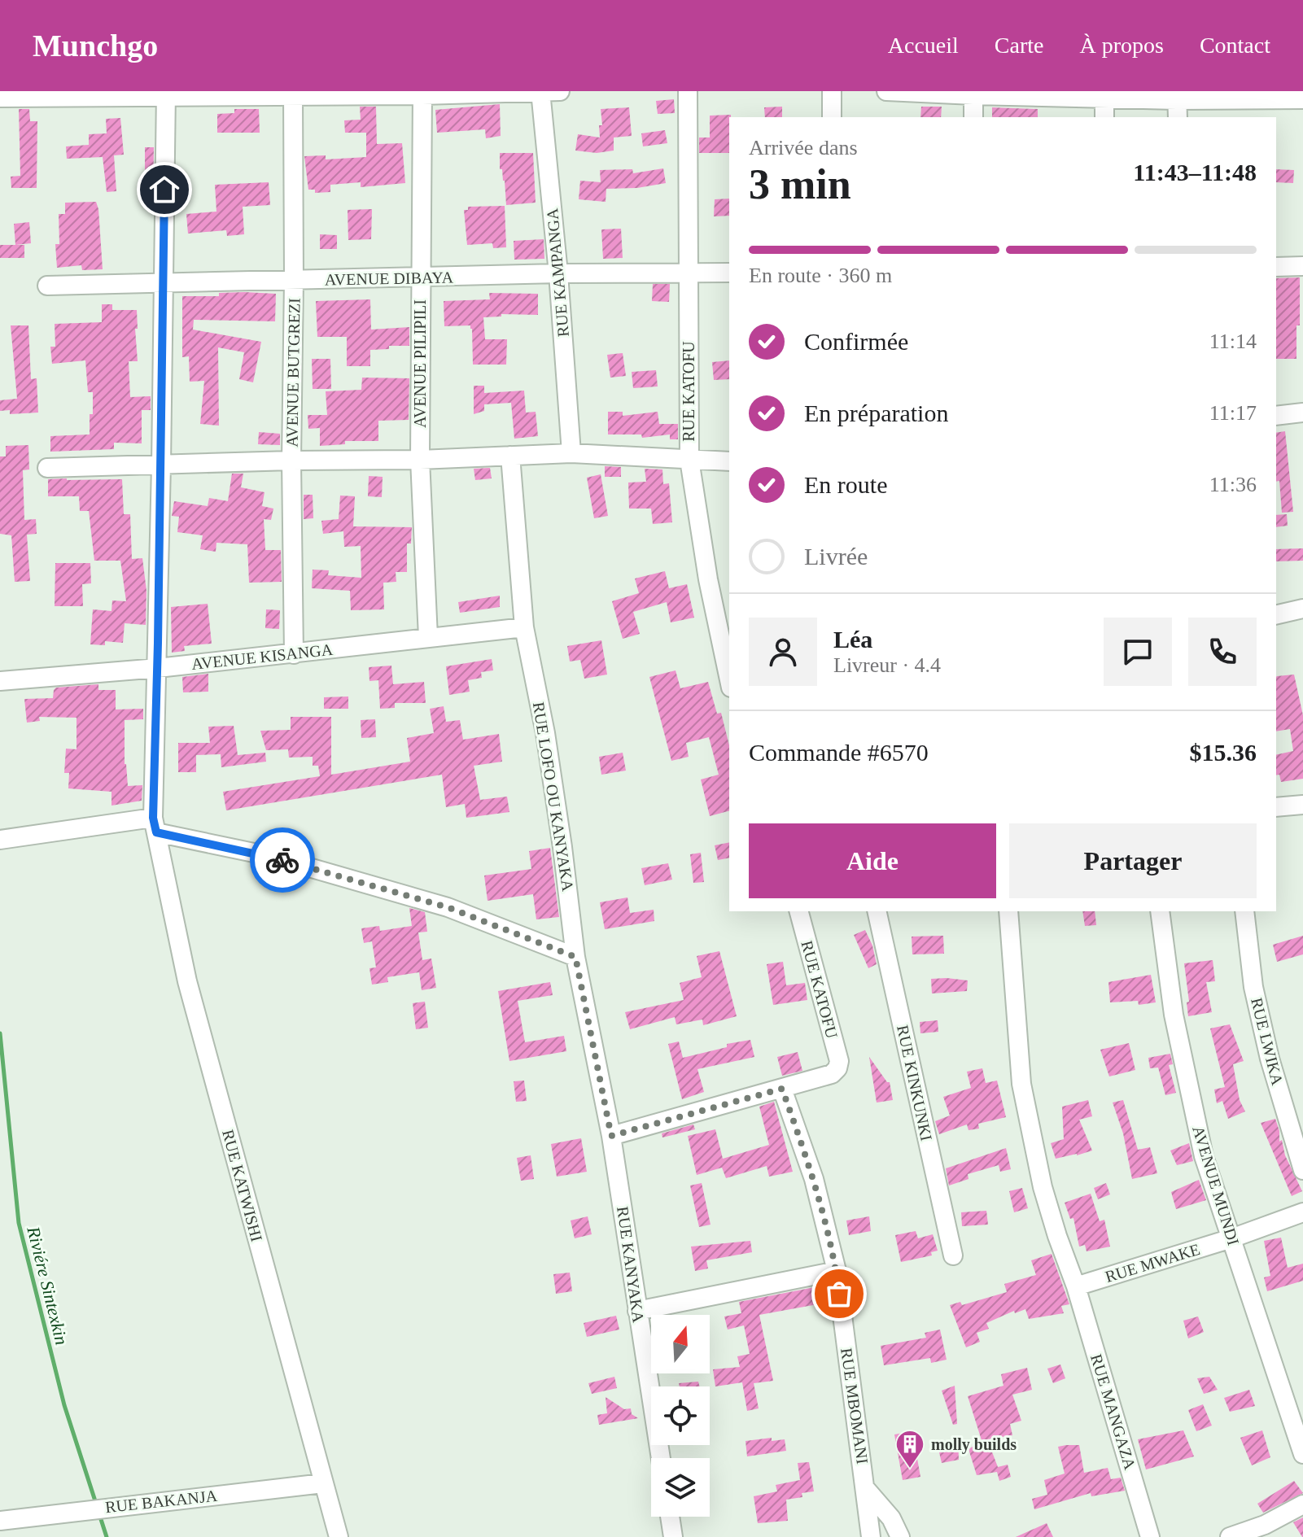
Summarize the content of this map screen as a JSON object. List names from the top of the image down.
{
  "streets": {
    "street": [
      "RUE KAMPANGA",
      "AVENUE DIBAYA",
      "AVENUE PILIPILI",
      "AVENUE BUTGREZI",
      "RUE KATOFU",
      "AVENUE KISANGA",
      "RUE LOFO OU KANYAKA",
      "RUE LWIKA",
      "RUE KINKUNKI",
      "RUE KATWISHI",
      "AVENUE MUNDI",
      "RUE MWAKE",
      "RUE KANYAKA",
      "RUE MBOMANI",
      "RUE MANGAZA",
      "RUE BAKANJA"
    ]
  },
  "crossings": [
    ["RUE KAMPANGA", "AVENUE DIBAYA"],
    ["AVENUE DIBAYA", "AVENUE PILIPILI"],
    ["AVENUE DIBAYA", "AVENUE BUTGREZI"],
    ["AVENUE DIBAYA", "RUE KATOFU"],
    ["AVENUE DIBAYA", "RUE KATWISHI"],
    ["AVENUE PILIPILI", "AVENUE KISANGA"],
    ["AVENUE BUTGREZI", "AVENUE KISANGA"],
    ["RUE KATOFU", "RUE MBOMANI"],
    ["AVENUE KISANGA", "RUE LOFO OU KANYAKA"],
    ["AVENUE KISANGA", "RUE KATWISHI"],
    ["RUE LOFO OU KANYAKA", "RUE KANYAKA"],
    ["RUE KATWISHI", "RUE BAKANJA"],
    ["AVENUE MUNDI", "RUE MWAKE"],
    ["RUE MWAKE", "RUE MANGAZA"]
  ],
  "water": ["Riviére Sintexkin"],
  "places": {
    "building": ["molly builds"]
  },
  "north": "top",
  "page": {
    "header": "Munchgo",
    "nav": [
      "Accueil",
      "Carte",
      "À propos",
      "Contact"
    ],
    "heading": ["3 min", "Arrivée dans", "11:43–11:48"],
    "panel": [
      "Léa",
      "Livreur · 4.4",
      "Commande #6570",
      "$15.36"
    ],
    "bar": "En route · 360 m",
    "list": [
      ["Confirmée", "11:14"],
      ["En préparation", "11:17"],
      ["En route", "11:36"],
      "Livrée"
    ],
    "buttons": ["Aide", "Partager"]
  }
}
